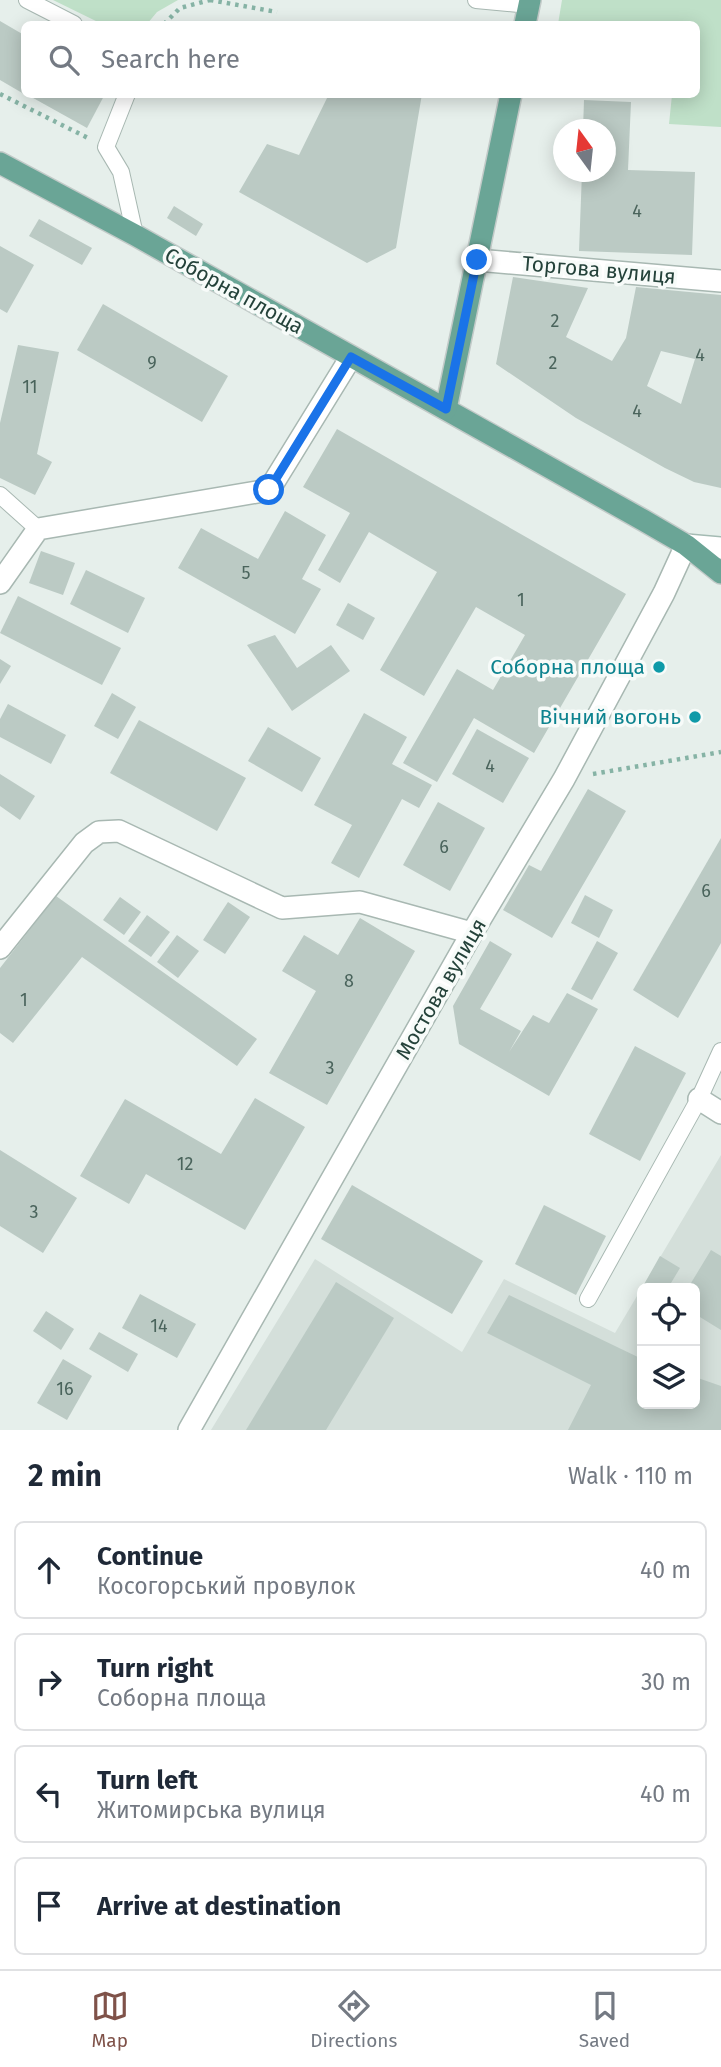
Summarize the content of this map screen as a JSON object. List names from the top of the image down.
{
  "streets": {
    "main road": ["Соборна площа"],
    "street": ["Торгова вулиця", "Мостова вулиця"]
  },
  "crossings": [
    ["Соборна площа", "Мостова вулиця"]
  ],
  "places": ["Соборна площа", "Вічний вогонь"],
  "house_numbers": [
    "4",
    "2",
    "4",
    "9",
    "2",
    "11",
    "4",
    "5",
    "1",
    "4",
    "6",
    "6",
    "8",
    "1",
    "3",
    "12",
    "3",
    "14",
    "16"
  ],
  "north": "top",
  "page": {
    "search": "Search here",
    "heading": ["2 min", "Walk · 110 m"],
    "list": [
      ["Continue", "Косогорський провулок", "40 m"],
      ["Turn right", "Соборна площа", "30 m"],
      ["Turn left", "Житомирська вулиця", "40 m"],
      "Arrive at destination"
    ],
    "nav": ["Map", "Directions", "Saved"]
  }
}
